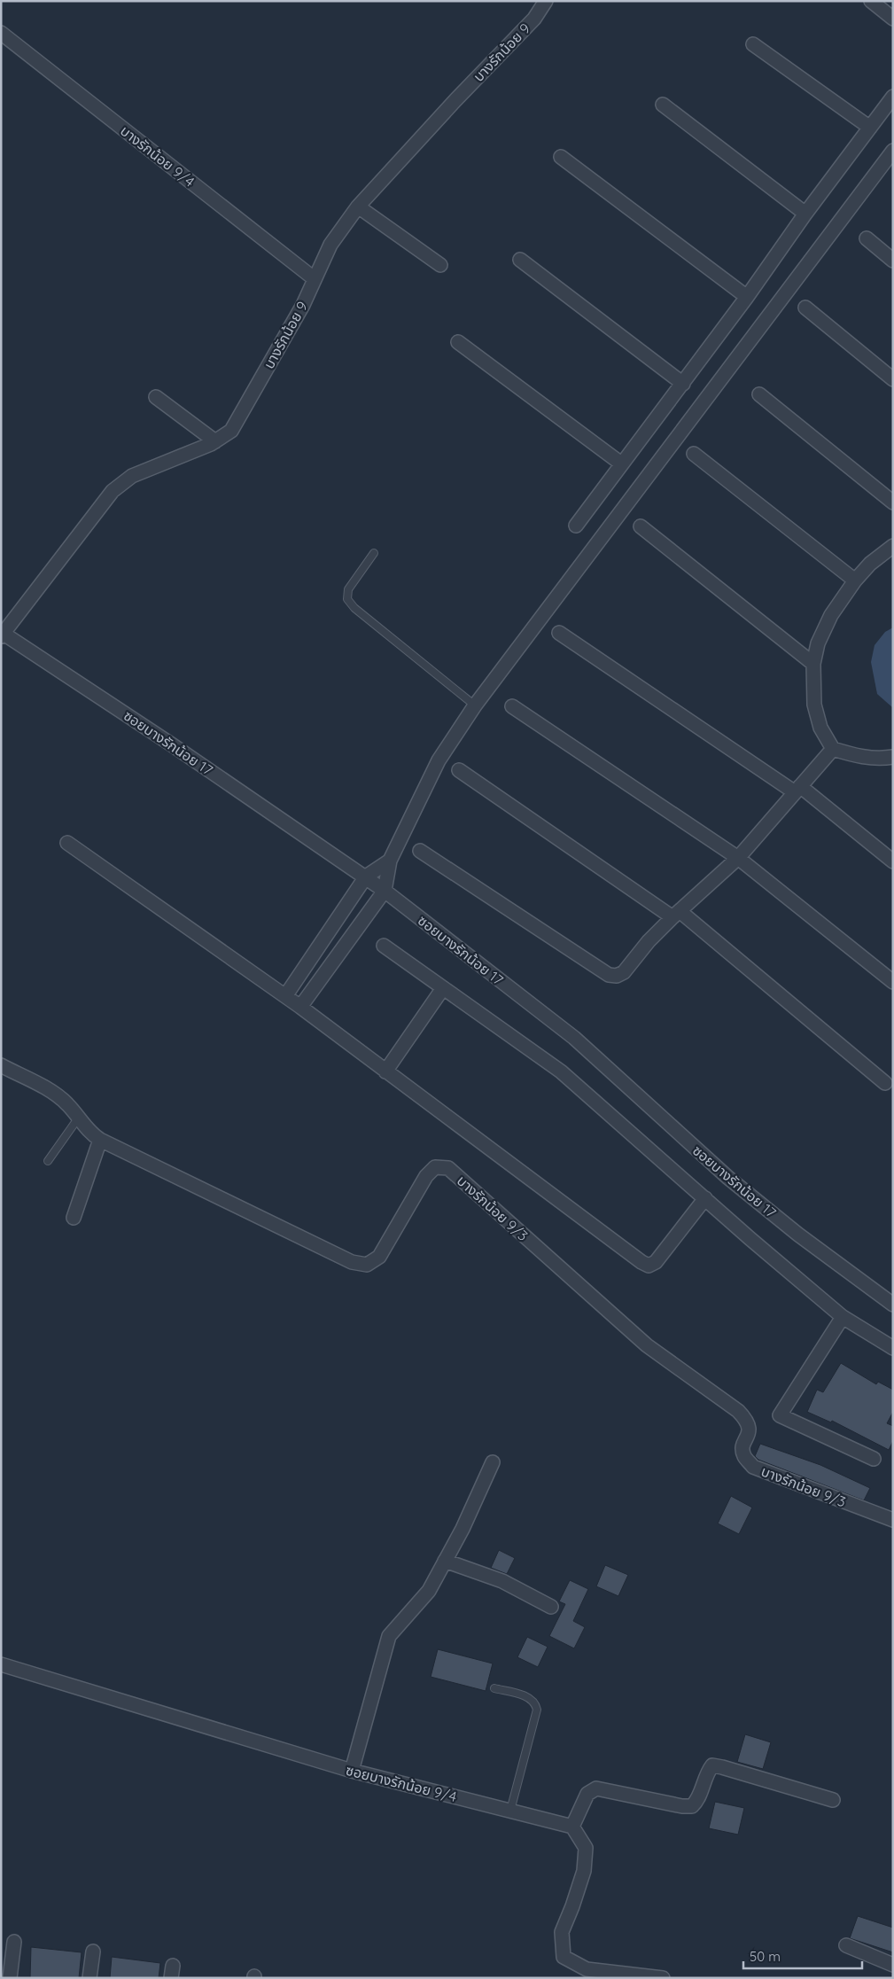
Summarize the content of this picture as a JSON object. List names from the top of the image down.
{
  "streets": {
    "street": [
      "บางรักน้อย 9",
      "บางรักน้อย 9/4",
      "ซอยบางรักน้อย 17",
      "บางรักน้อย 9/3",
      "ซอยบางรักน้อย 9/4"
    ]
  },
  "crossings": [
    ["บางรักน้อย 9", "บางรักน้อย 9/4"],
    ["บางรักน้อย 9", "ซอยบางรักน้อย 17"]
  ],
  "scale_bar": "50 m"
}
